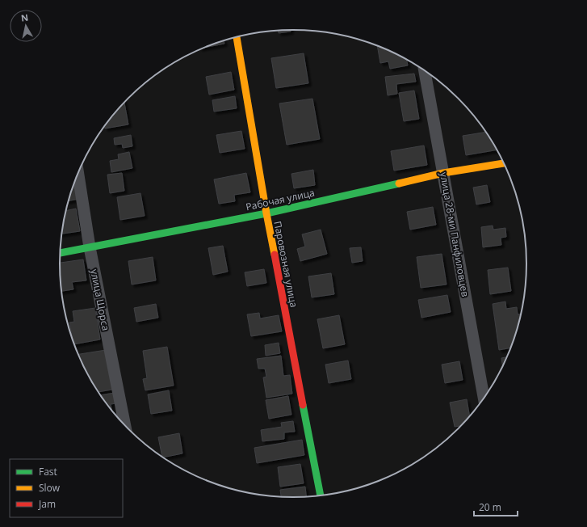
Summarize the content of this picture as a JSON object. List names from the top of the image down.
{
  "streets": {
    "street": [
      "Рабочая улица",
      "улица 28-ми Панфиловцев",
      "Паровозная улица",
      "улица Щорса"
    ]
  },
  "crossings": [
    ["Рабочая улица", "улица 28-ми Панфиловцев"],
    ["Рабочая улица", "Паровозная улица"],
    ["Рабочая улица", "улица Щорса"]
  ],
  "legend": ["Fast", "Slow", "Jam"],
  "scale_bar": "20 m",
  "north": "top"
}
